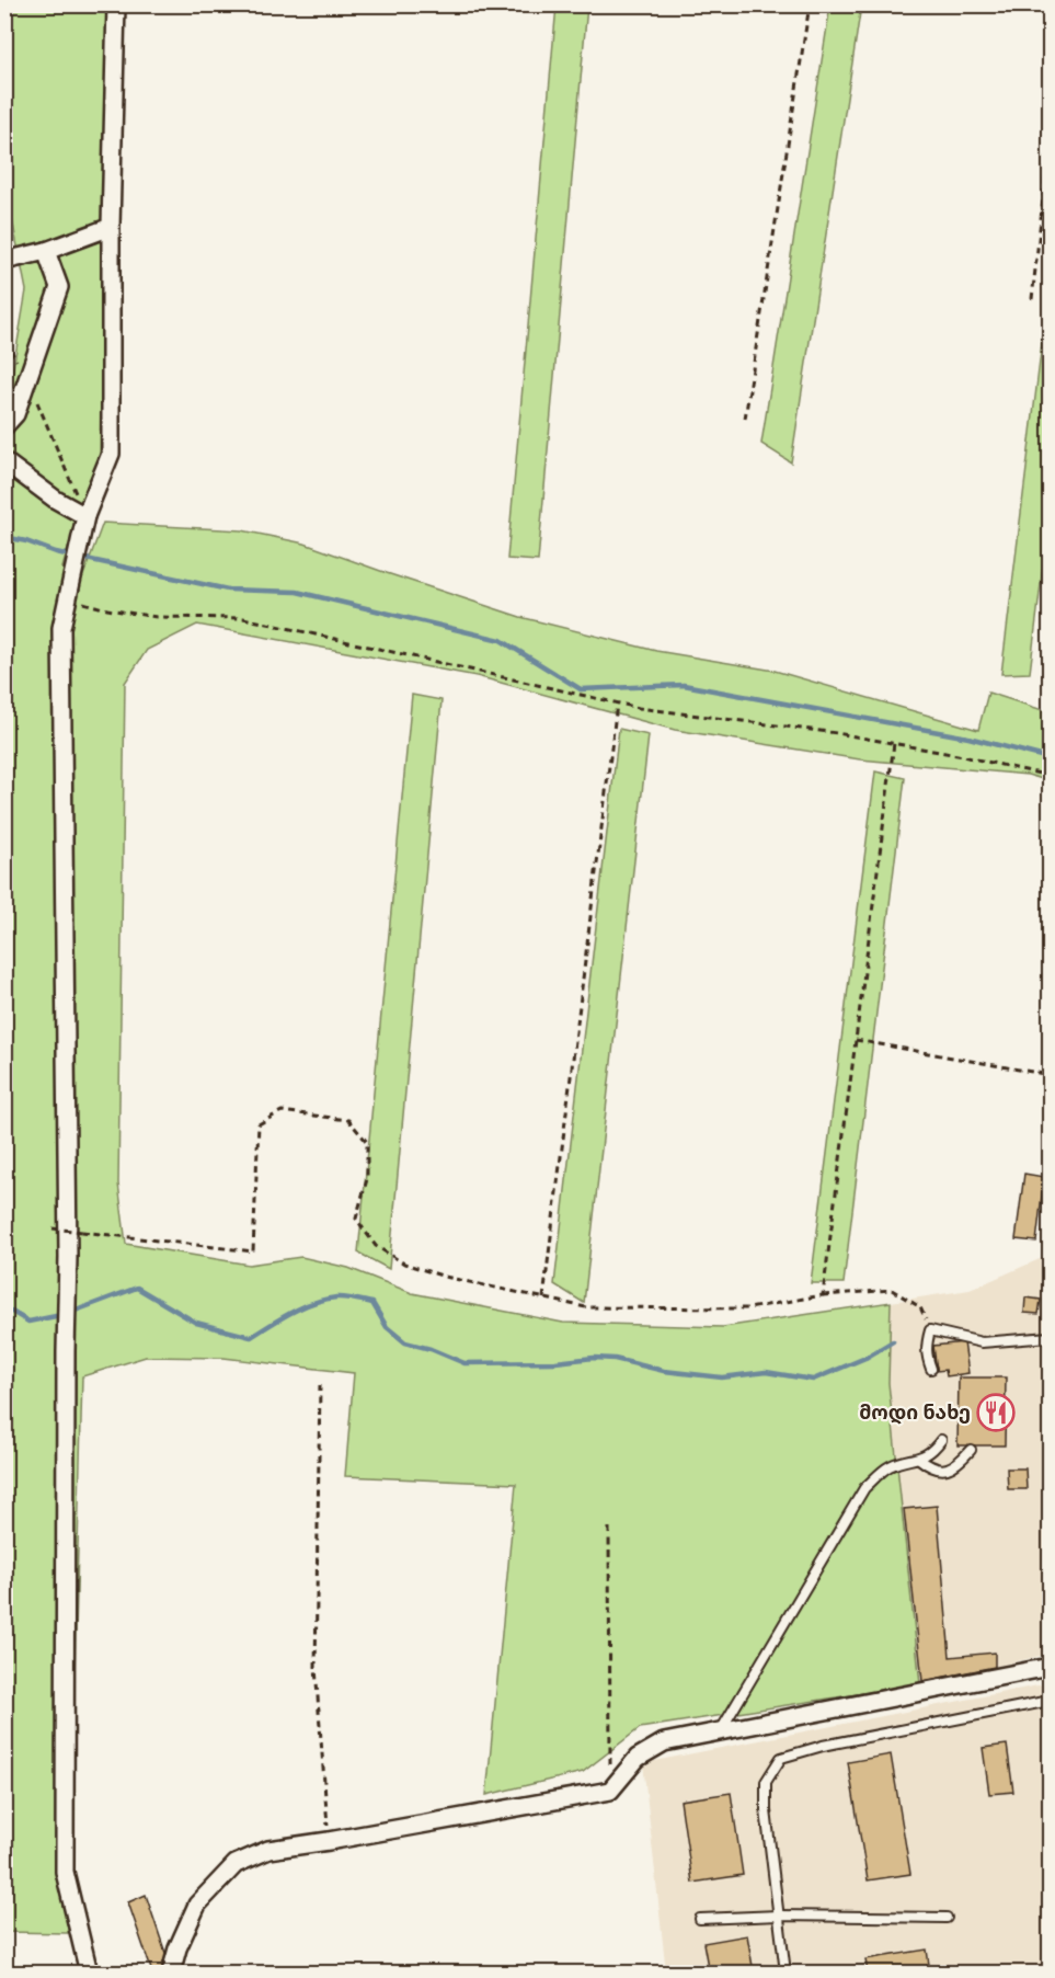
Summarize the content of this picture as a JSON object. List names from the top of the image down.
{
  "places": {
    "restaurant": ["მოდი ნახე"]
  }
}
